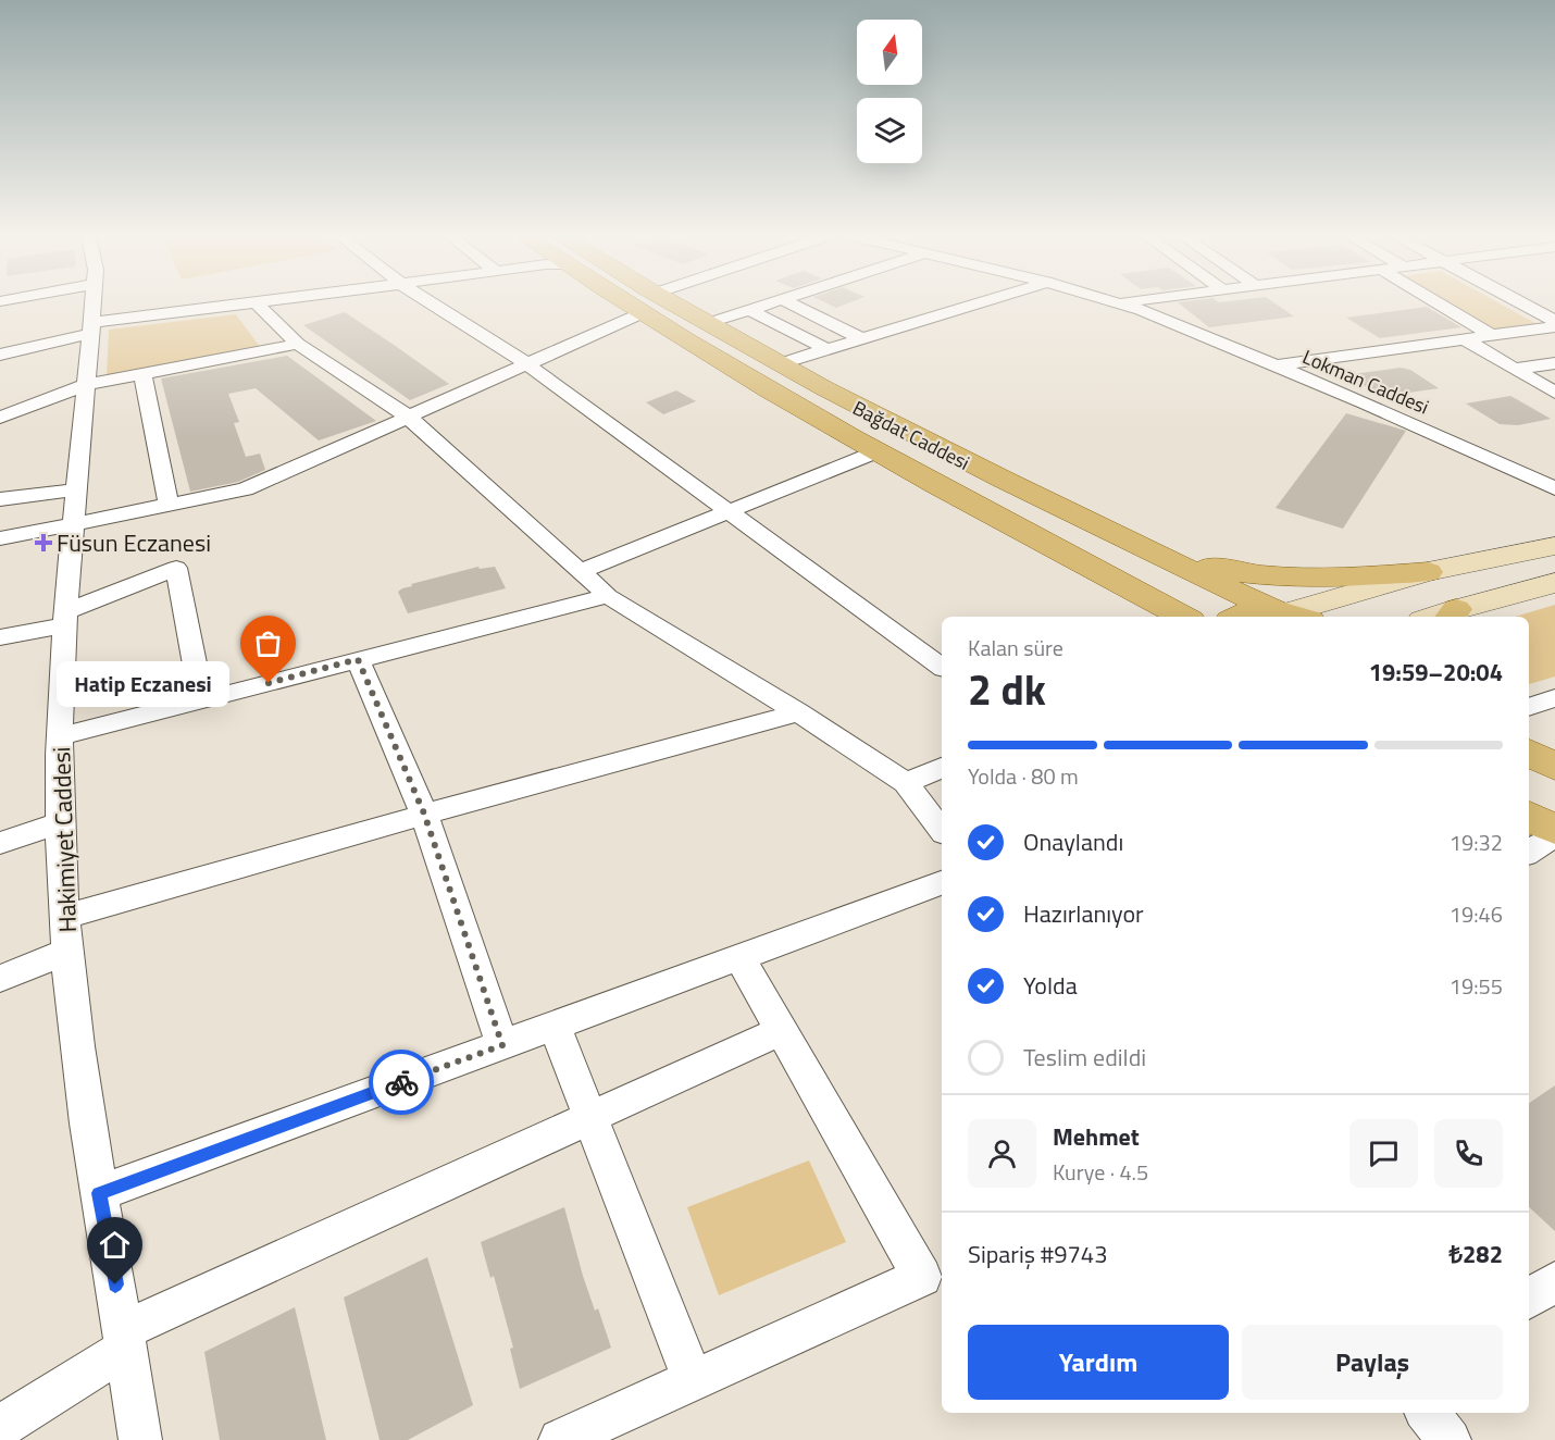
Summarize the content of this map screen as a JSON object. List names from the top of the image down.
{
  "streets": {
    "main road": ["Bağdat Caddesi"],
    "street": ["Lokman Caddesi", "Hakimiyet Caddesi"]
  },
  "places": {
    "health": ["Füsun Eczanesi"],
    "other": ["Hatip Eczanesi"]
  },
  "north": "top",
  "page": {
    "heading": ["2 dk", "Kalan süre", "19:59–20:04"],
    "panel": [
      "Mehmet",
      "Kurye · 4.5",
      "Sipariş #9743",
      "₺282"
    ],
    "bubble": "Hatip Eczanesi",
    "bar": "Yolda · 80 m",
    "list": [
      ["Onaylandı", "19:32"],
      ["Hazırlanıyor", "19:46"],
      ["Yolda", "19:55"],
      "Teslim edildi"
    ],
    "buttons": ["Yardım", "Paylaş"]
  }
}
